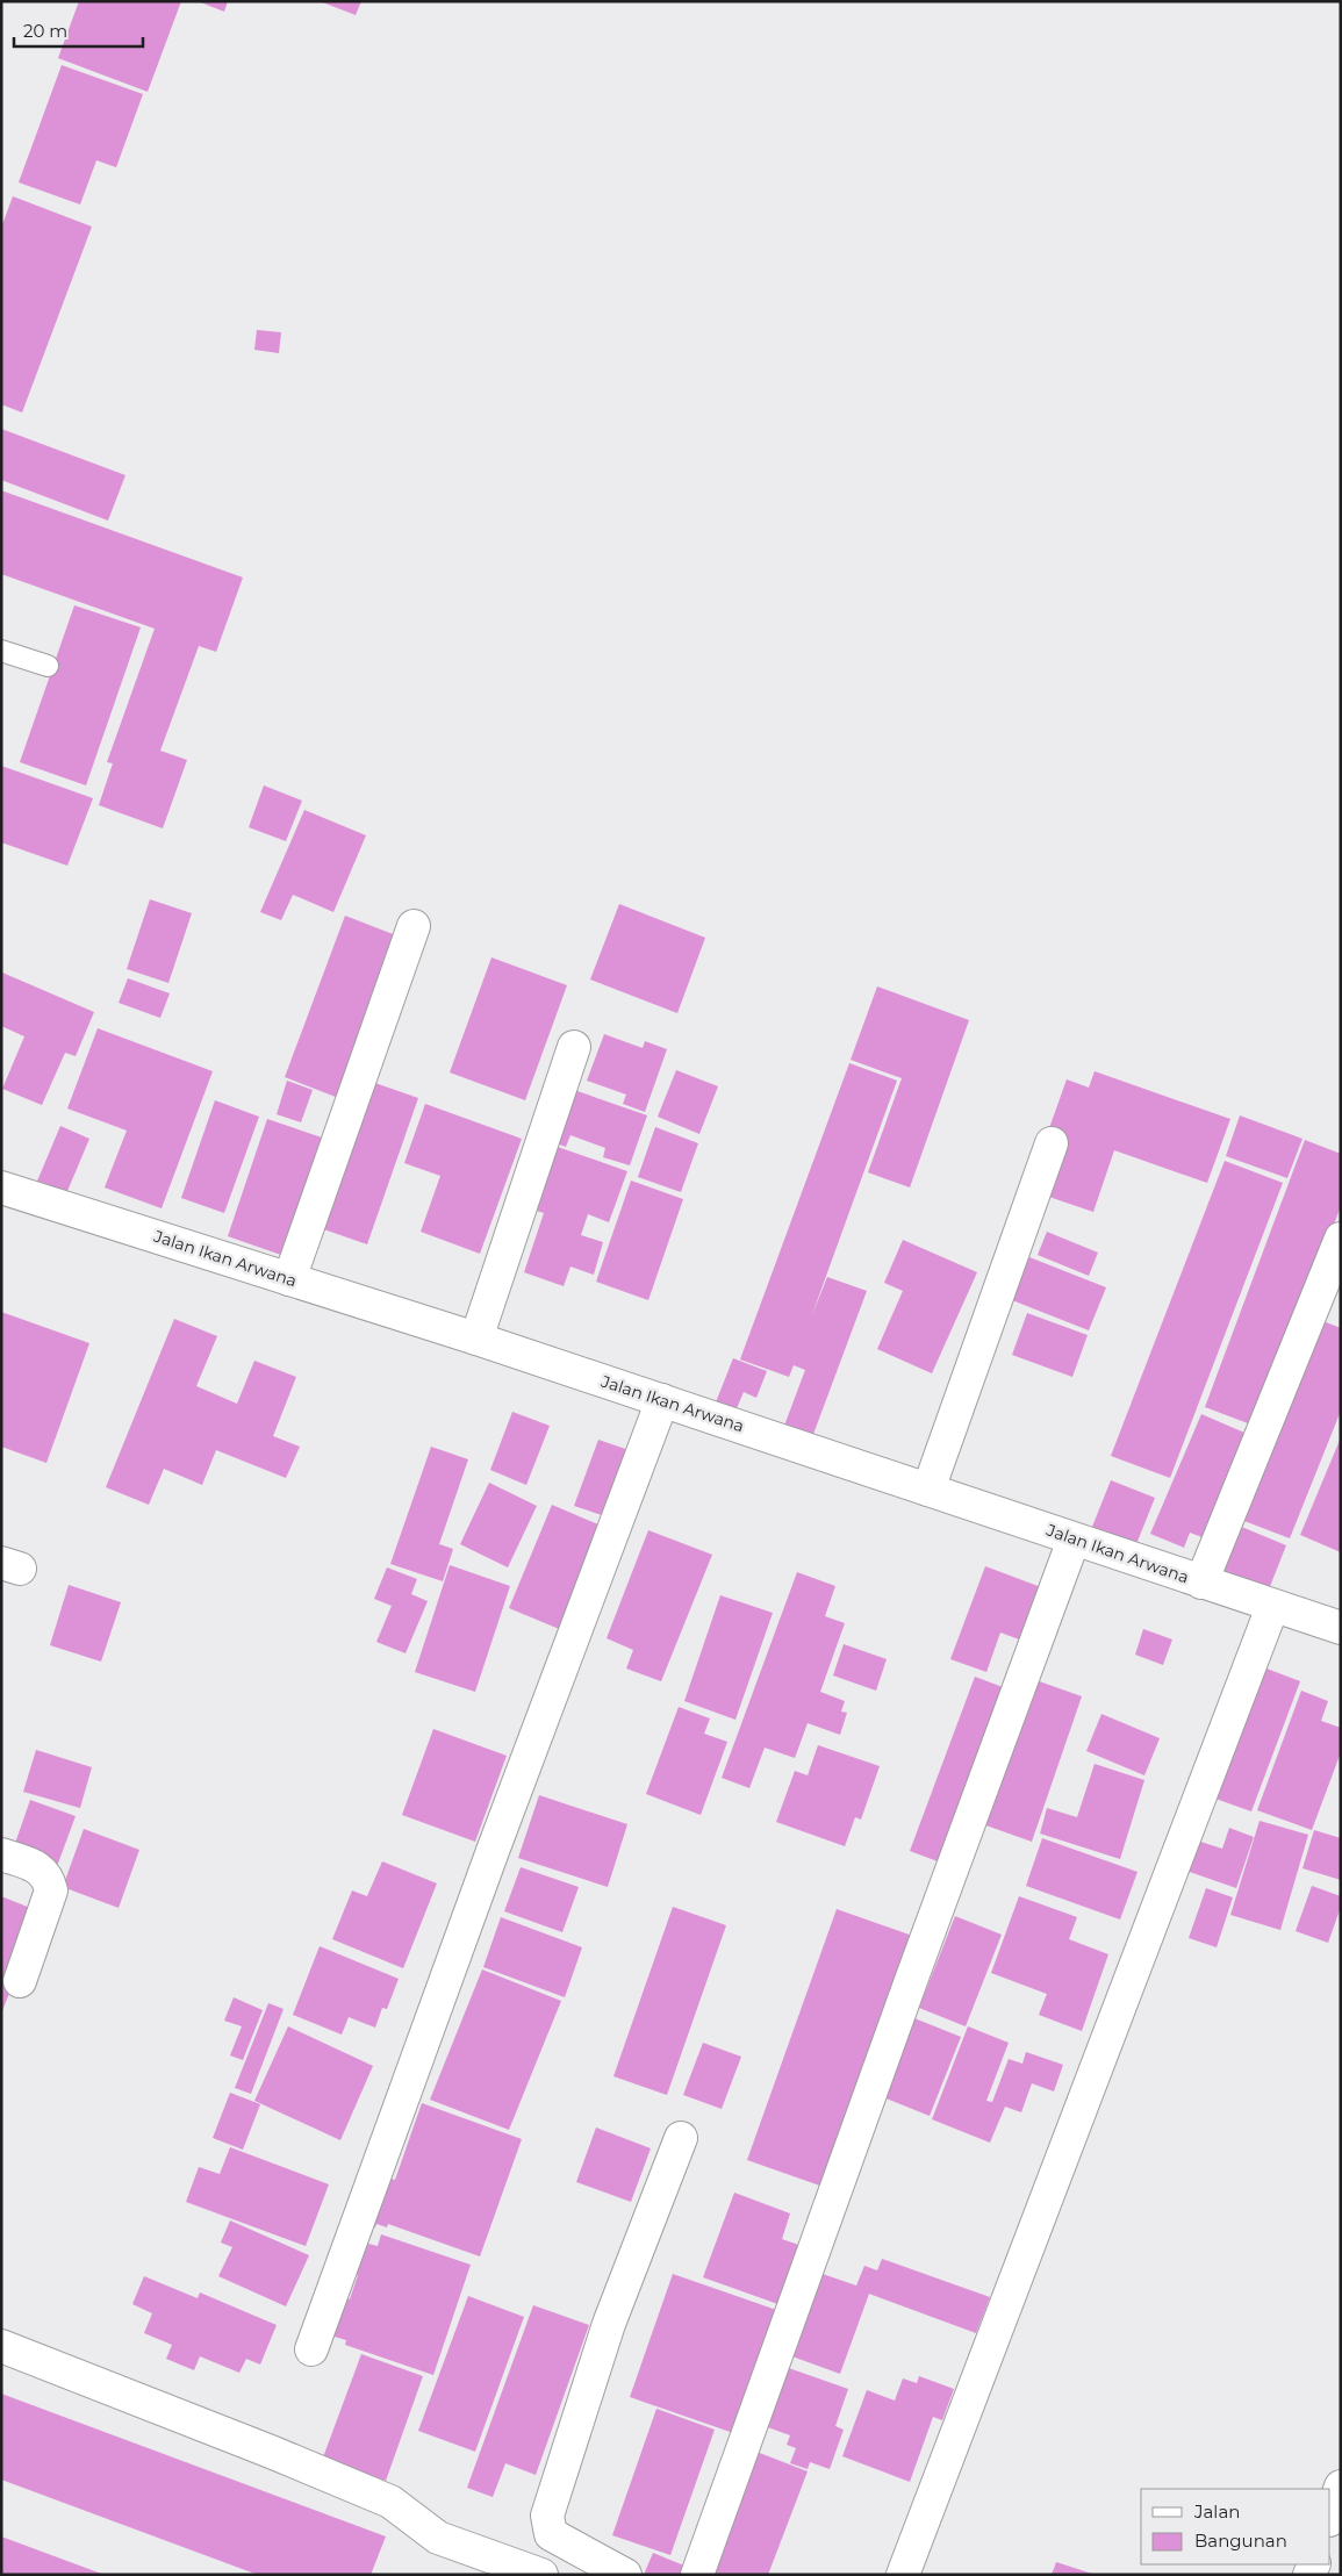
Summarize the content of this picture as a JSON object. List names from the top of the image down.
{
  "streets": {
    "street": ["Jalan Ikan Arwana"]
  },
  "legend": ["Jalan", "Bangunan"],
  "scale_bar": "20 m"
}
